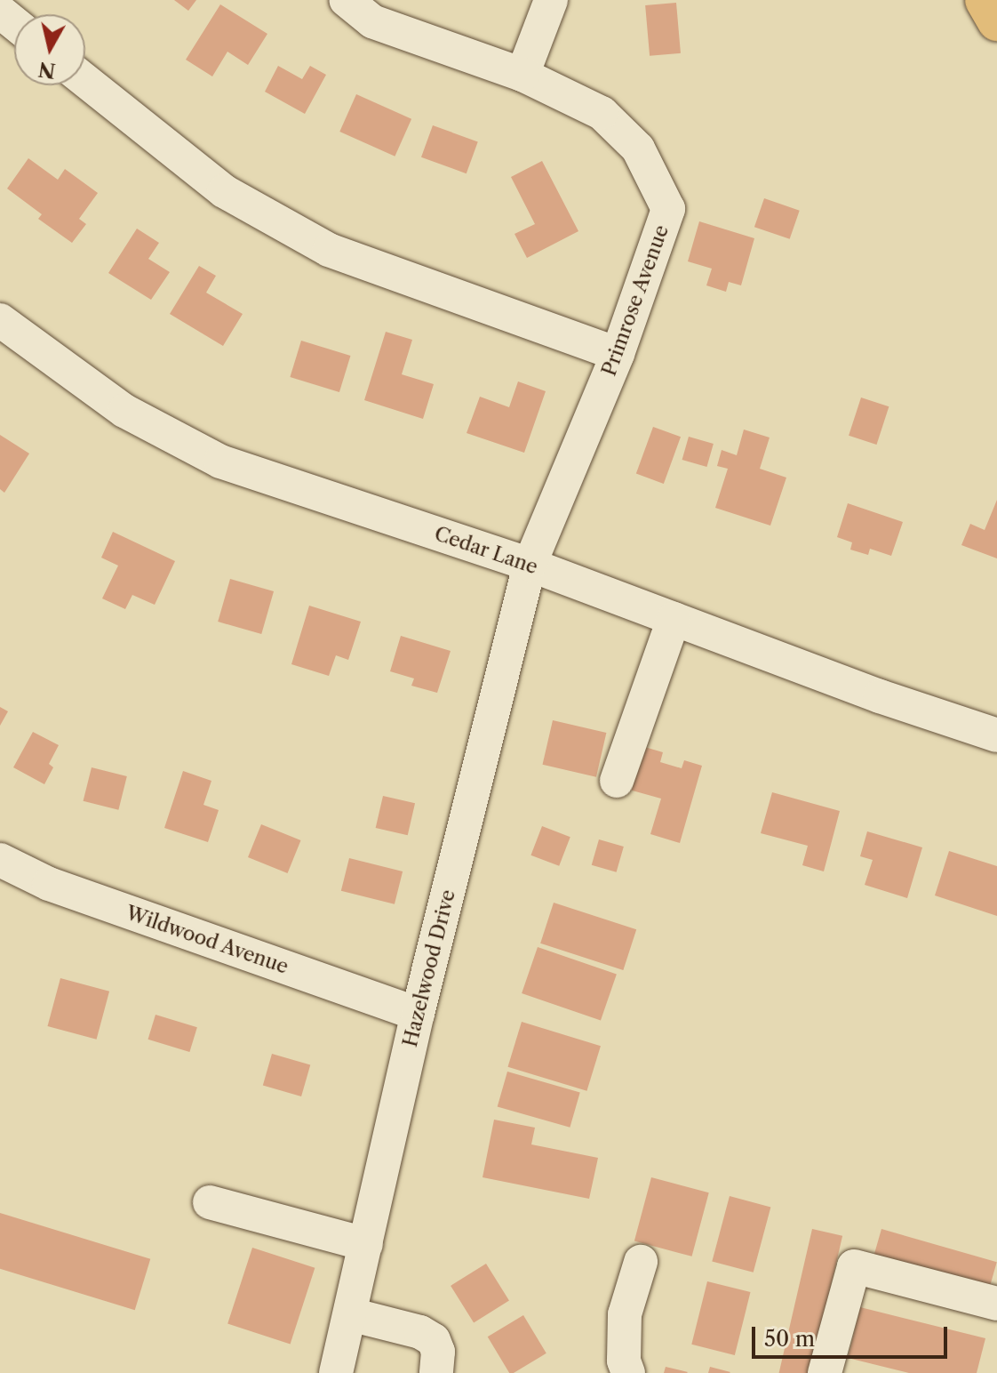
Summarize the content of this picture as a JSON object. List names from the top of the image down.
{
  "streets": {
    "street": [
      "Primrose Avenue",
      "Cedar Lane",
      "Wildwood Avenue",
      "Hazelwood Drive"
    ]
  },
  "crossings": [
    ["Primrose Avenue", "Cedar Lane"],
    ["Primrose Avenue", "Hazelwood Drive"],
    ["Cedar Lane", "Hazelwood Drive"],
    ["Wildwood Avenue", "Hazelwood Drive"]
  ],
  "scale_bar": "50 m",
  "north": "bottom"
}
